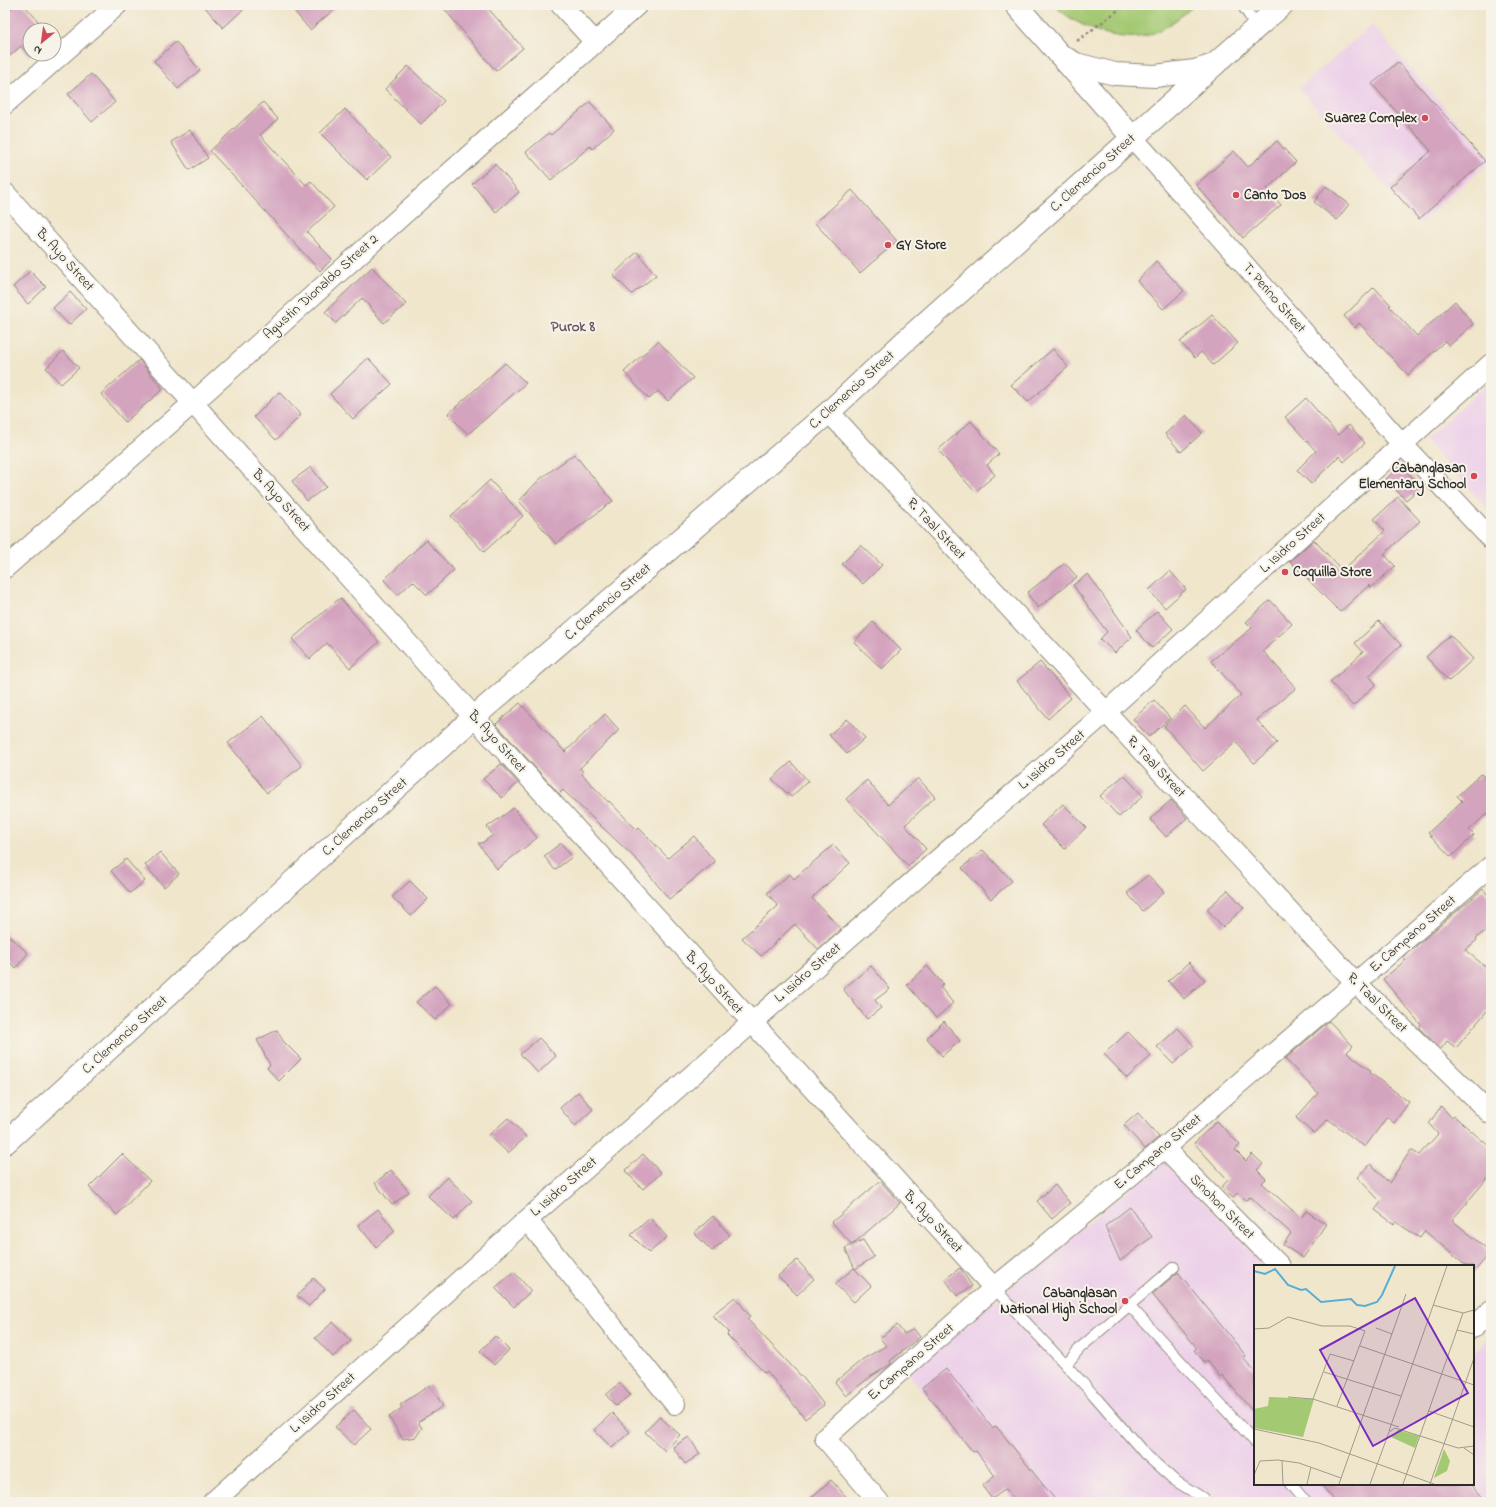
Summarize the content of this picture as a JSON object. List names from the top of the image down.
{
  "streets": {
    "street": [
      "C. Clemencio Street",
      "B. Ayo Street",
      "Agustin Dionaldo Street 2",
      "T. Perino Street",
      "R. Taal Street",
      "L. Isidro Street",
      "E. Campano Street",
      "Sinohon Street"
    ]
  },
  "crossings": [
    ["C. Clemencio Street", "B. Ayo Street"],
    ["C. Clemencio Street", "T. Perino Street"],
    ["C. Clemencio Street", "R. Taal Street"],
    ["B. Ayo Street", "Agustin Dionaldo Street 2"],
    ["B. Ayo Street", "L. Isidro Street"],
    ["B. Ayo Street", "E. Campano Street"],
    ["T. Perino Street", "L. Isidro Street"],
    ["R. Taal Street", "L. Isidro Street"],
    ["R. Taal Street", "E. Campano Street"],
    ["E. Campano Street", "Sinohon Street"]
  ],
  "districts": ["Purok 8"],
  "places": [
    "Suarez Complex",
    "Canto Dos",
    "GY Store",
    "Cabanglasan Elementary School",
    "Coquilla Store",
    "Cabanglasan National High School"
  ],
  "north": "bottom left"
}
